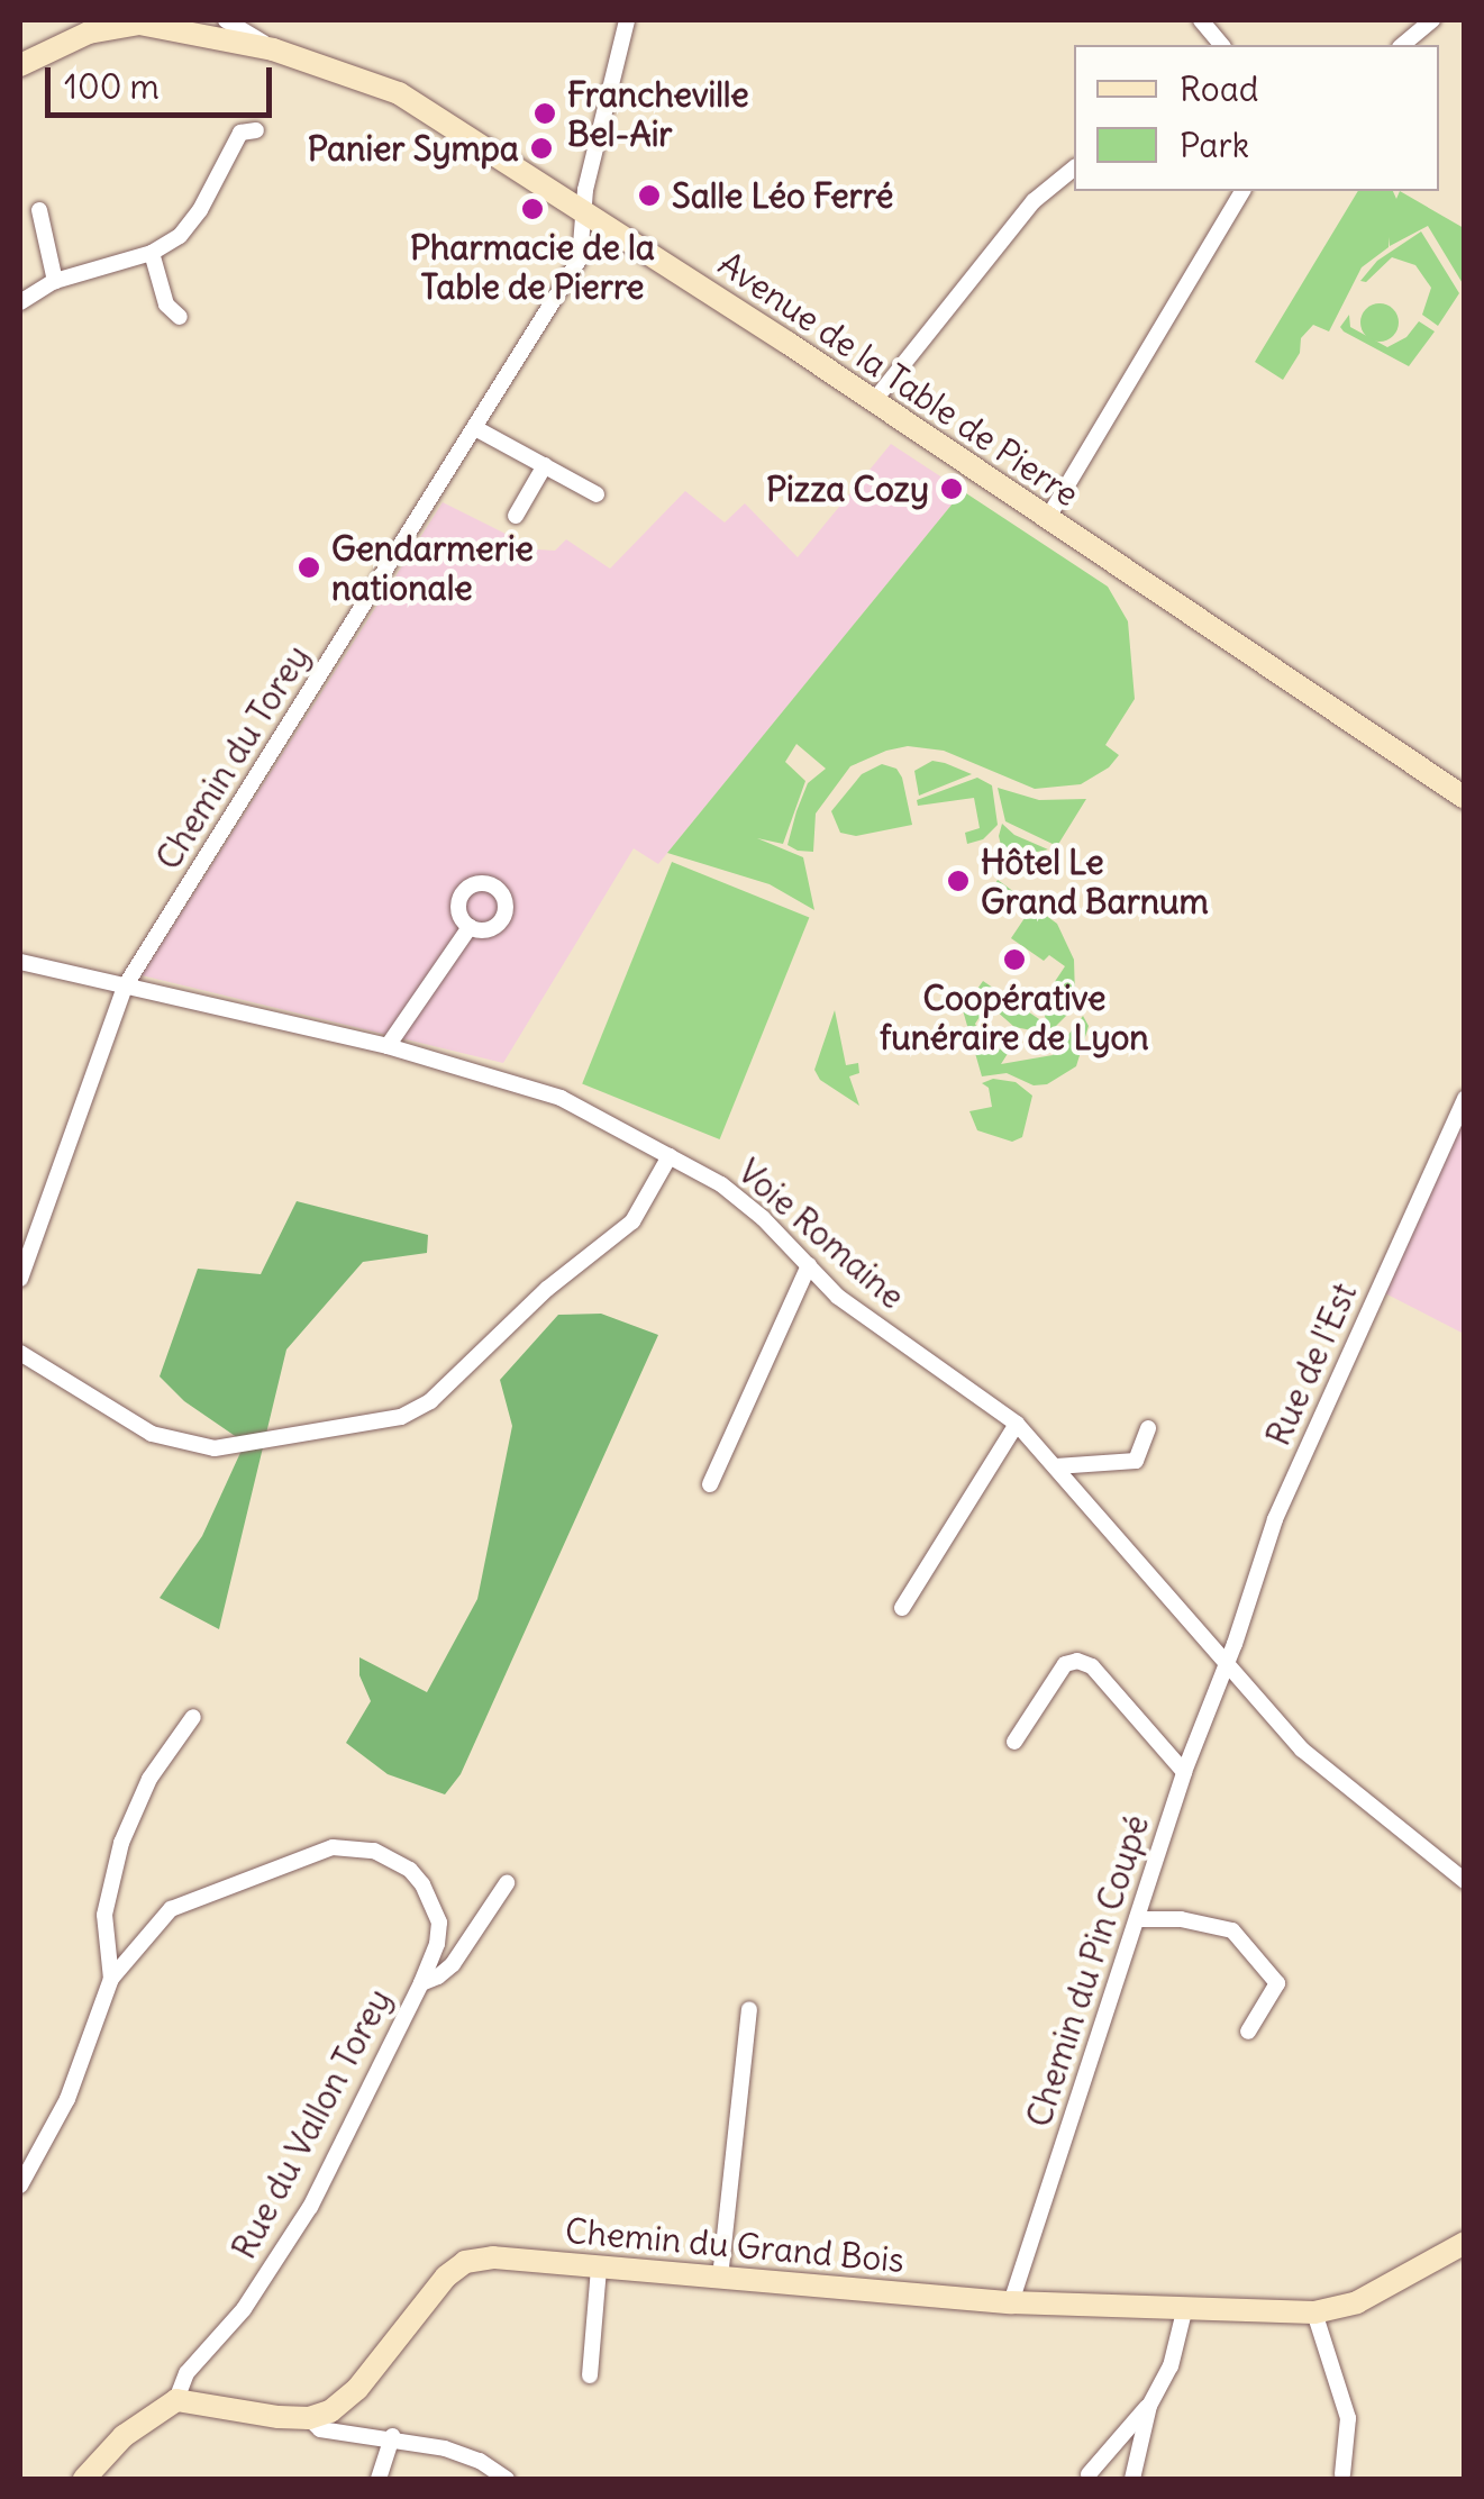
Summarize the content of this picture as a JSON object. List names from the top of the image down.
{
  "streets": {
    "main road": ["Avenue de la Table de Pierre", "Chemin du Grand Bois"],
    "street": [
      "Chemin du Torey",
      "Voie Romaine",
      "Rue de l'Est",
      "Chemin du Pin Coupé",
      "Rue du Vallon Torey"
    ]
  },
  "crossings": [
    ["Avenue de la Table de Pierre", "Chemin du Torey"],
    ["Chemin du Torey", "Voie Romaine"],
    ["Voie Romaine", "Rue de l'Est"],
    ["Voie Romaine", "Chemin du Pin Coupé"],
    ["Rue de l'Est", "Chemin du Pin Coupé"],
    ["Chemin du Pin Coupé", "Chemin du Grand Bois"]
  ],
  "places": [
    "Francheville Bel-Air",
    "Panier Sympa",
    "Salle Léo Ferré",
    "Pharmacie de la Table de Pierre",
    "Pizza Cozy",
    "Gendarmerie nationale",
    "Hôtel Le Grand Barnum",
    "Coopérative funéraire de Lyon"
  ],
  "legend": ["Road", "Park"],
  "scale_bar": "100 m"
}
